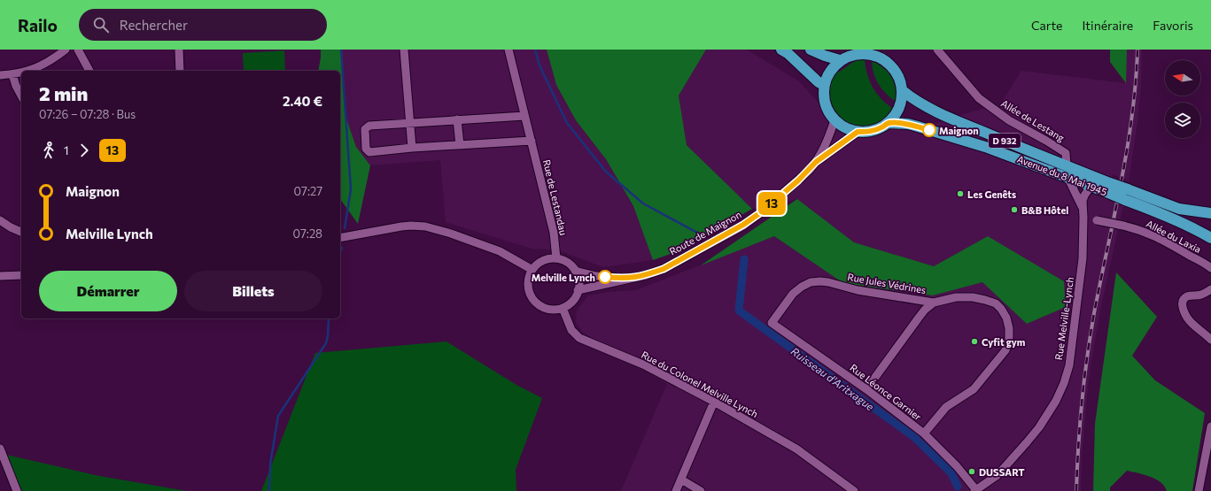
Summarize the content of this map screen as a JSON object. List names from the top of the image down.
{
  "streets": {
    "main road": ["D 932", "Avenue du 8 Mai 1945"],
    "street": [
      "Allée de Lestang",
      "Rue de Lestandau",
      "Route de Maignon",
      "Allée du Laxia",
      "Rue Jules Védrines",
      "Rue Melville-Lynch",
      "Rue du Colonel Melville Lynch",
      "Rue Léonce Garnier"
    ]
  },
  "crossings": [
    ["Allée de Lestang", "Avenue du 8 Mai 1945"],
    ["Avenue du 8 Mai 1945", "Route de Maignon"],
    ["Avenue du 8 Mai 1945", "Rue Melville-Lynch"],
    ["Rue de Lestandau", "Route de Maignon"],
    ["Rue de Lestandau", "Rue du Colonel Melville Lynch"],
    ["Route de Maignon", "Rue du Colonel Melville Lynch"],
    ["Allée du Laxia", "Rue Melville-Lynch"],
    ["Rue Jules Védrines", "Rue Léonce Garnier"],
    ["Rue Melville-Lynch", "Rue Léonce Garnier"]
  ],
  "water": ["Ruisseau d'Aritxague"],
  "places": [
    "Maignon",
    "Les Genêts",
    "B&B Hôtel",
    "Melville Lynch",
    "Cyfit gym",
    "DUSSART"
  ],
  "lines": ["bus line 13"],
  "north": "left",
  "page": {
    "header": "Railo",
    "search": "Rechercher",
    "nav": ["Carte", "Itinéraire", "Favoris"],
    "on_map": "13",
    "heading": ["2 min", "07:26 – 07:28 · Bus", "2.40 €"],
    "legs": ["1", "13"],
    "list": [
      {
        "name": "Maignon",
        "value": "07:27"
      },
      {
        "name": "Melville Lynch",
        "value": "07:28"
      }
    ],
    "buttons": ["Démarrer", "Billets"]
  }
}
